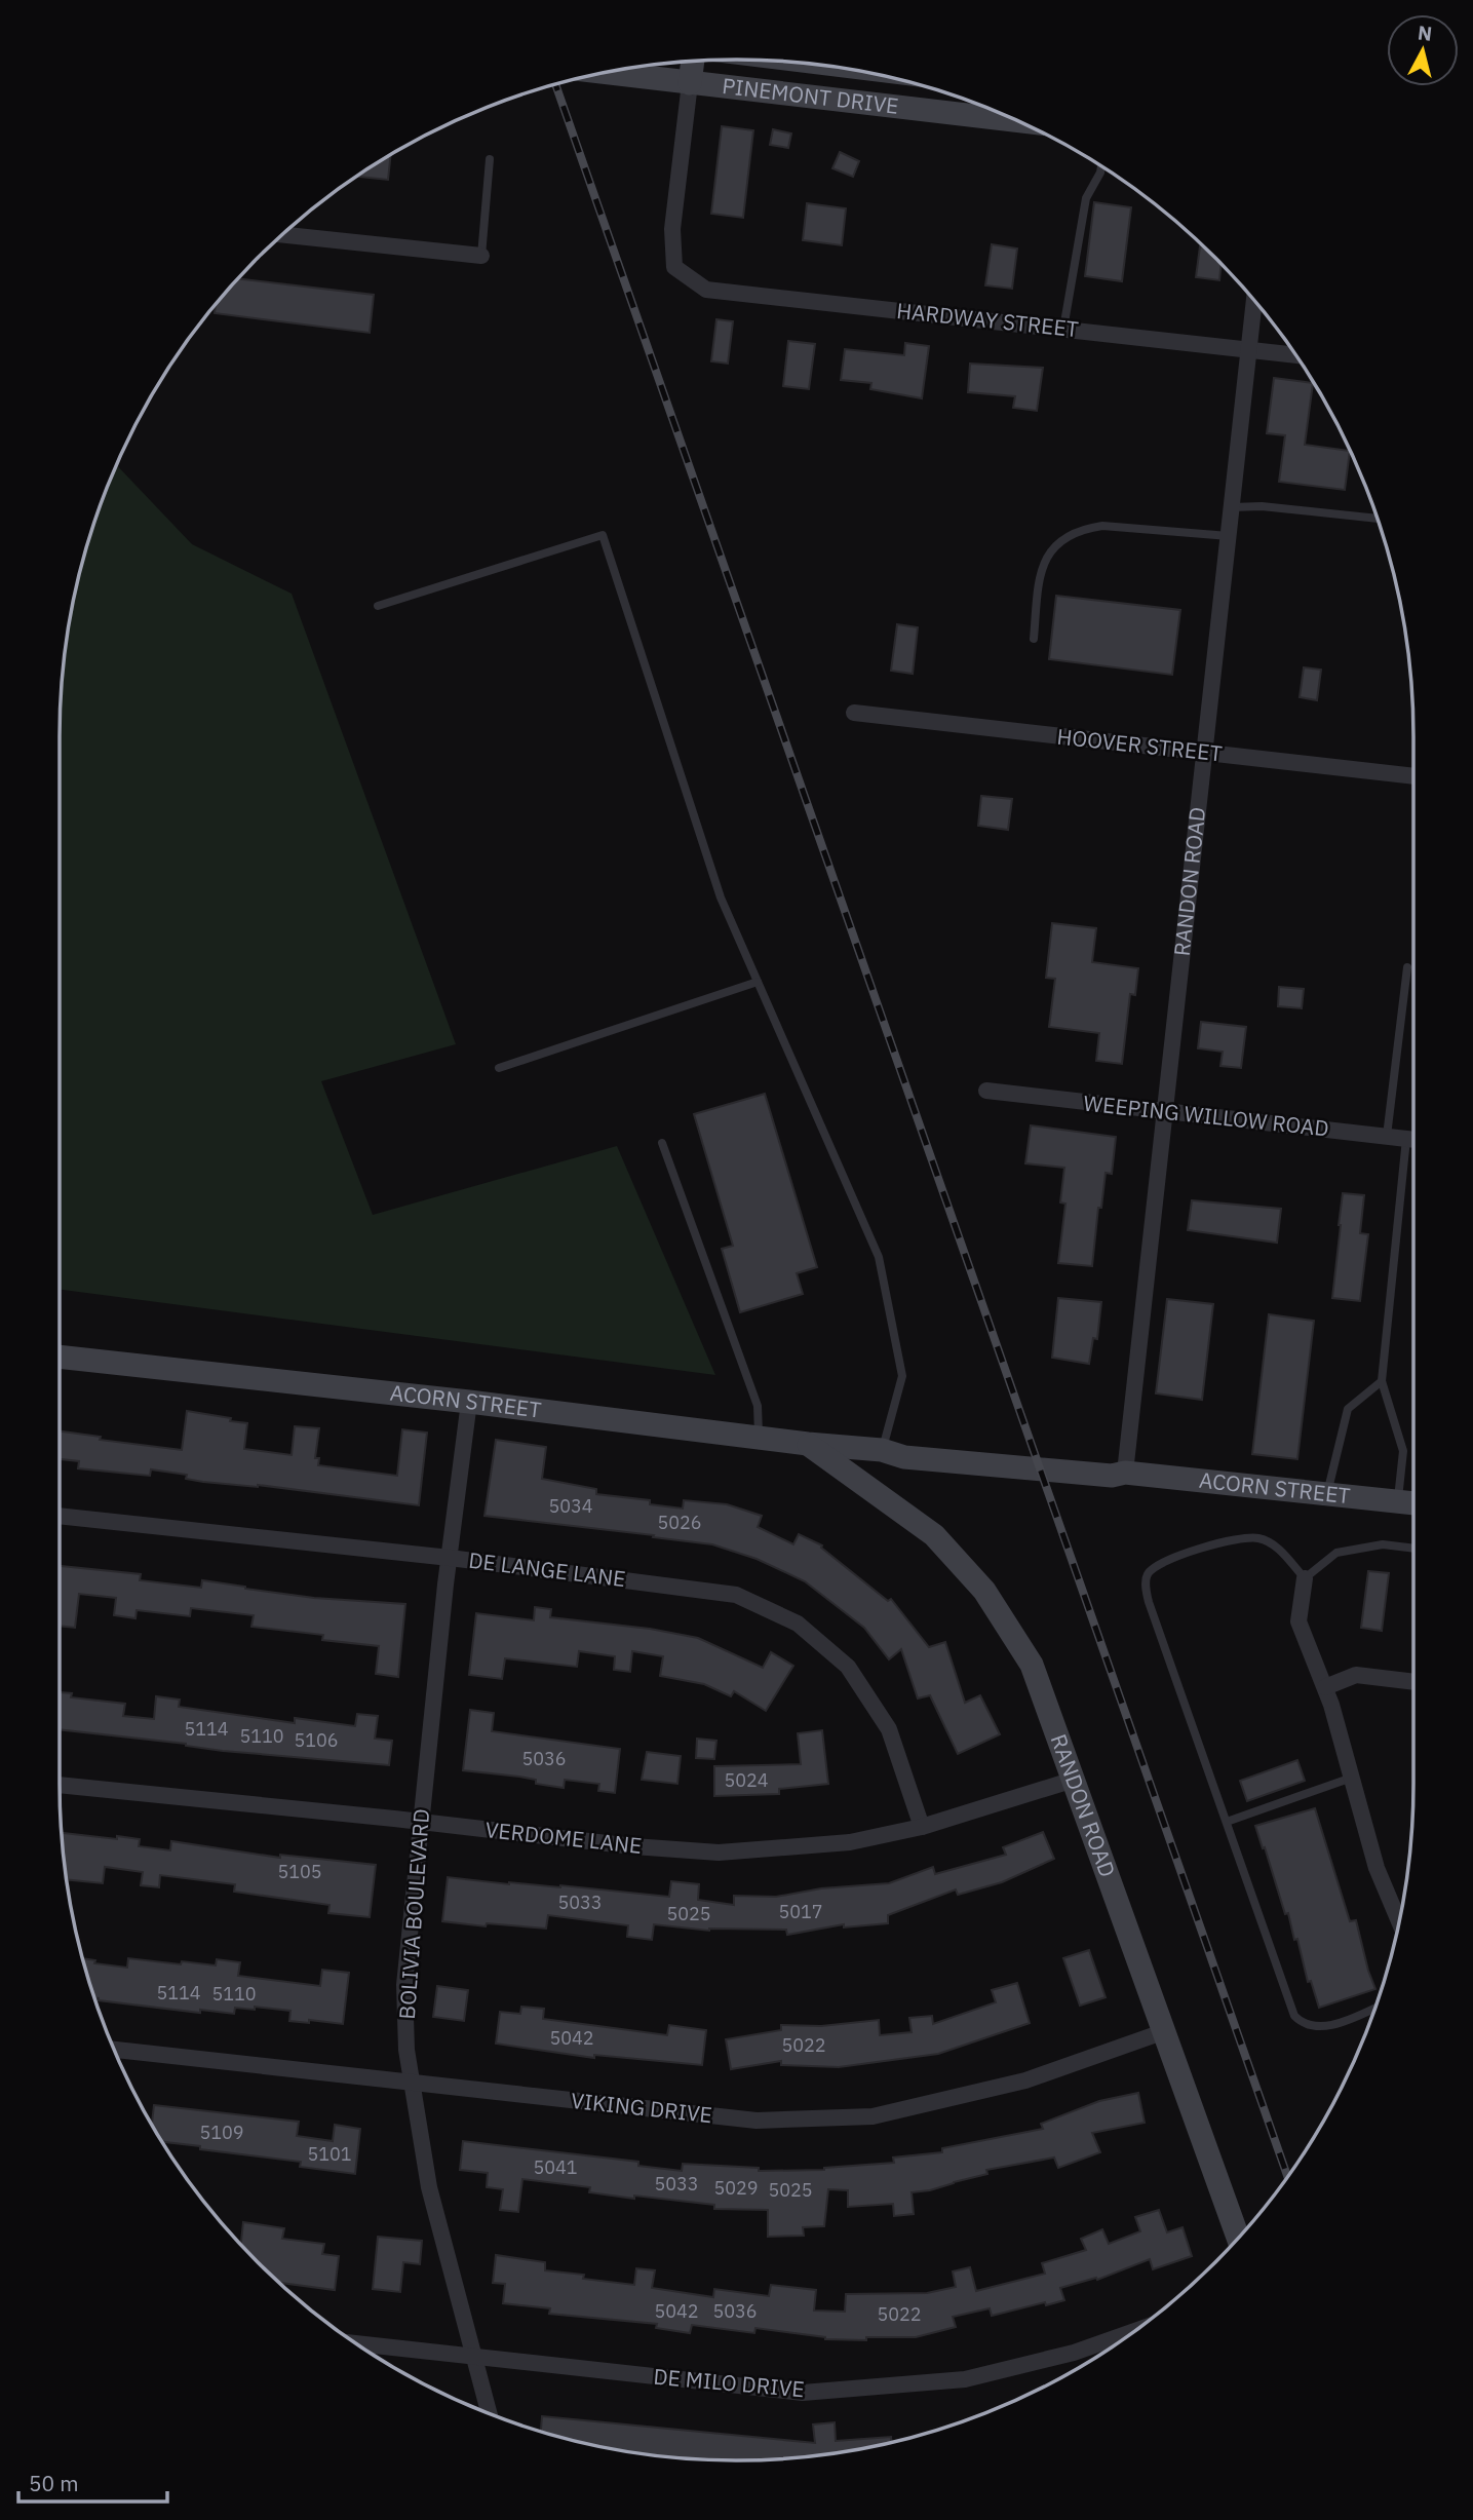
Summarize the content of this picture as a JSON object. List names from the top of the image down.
{
  "streets": {
    "street": [
      "PINEMONT DRIVE",
      "HARDWAY STREET",
      "HOOVER STREET",
      "RANDON ROAD",
      "WEEPING WILLOW ROAD",
      "ACORN STREET",
      "DE LANGE LANE",
      "VERDOME LANE",
      "BOLIVIA BOULEVARD",
      "VIKING DRIVE",
      "DE MILO DRIVE"
    ]
  },
  "crossings": [
    ["PINEMONT DRIVE", "HARDWAY STREET"],
    ["HARDWAY STREET", "RANDON ROAD"],
    ["HOOVER STREET", "RANDON ROAD"],
    ["RANDON ROAD", "WEEPING WILLOW ROAD"],
    ["RANDON ROAD", "ACORN STREET"],
    ["RANDON ROAD", "VERDOME LANE"],
    ["RANDON ROAD", "VIKING DRIVE"],
    ["ACORN STREET", "BOLIVIA BOULEVARD"],
    ["DE LANGE LANE", "VERDOME LANE"],
    ["DE LANGE LANE", "BOLIVIA BOULEVARD"],
    ["VERDOME LANE", "BOLIVIA BOULEVARD"],
    ["BOLIVIA BOULEVARD", "VIKING DRIVE"],
    ["BOLIVIA BOULEVARD", "DE MILO DRIVE"]
  ],
  "house_numbers": [
    "5034",
    "5026",
    "5114",
    "5110",
    "5106",
    "5036",
    "5024",
    "5105",
    "5033",
    "5017",
    "5025",
    "5114",
    "5110",
    "5042",
    "5022",
    "5109",
    "5101",
    "5041",
    "5033",
    "5029",
    "5025",
    "5042",
    "5036",
    "5022"
  ],
  "scale_bar": "50 m",
  "north": "top"
}
